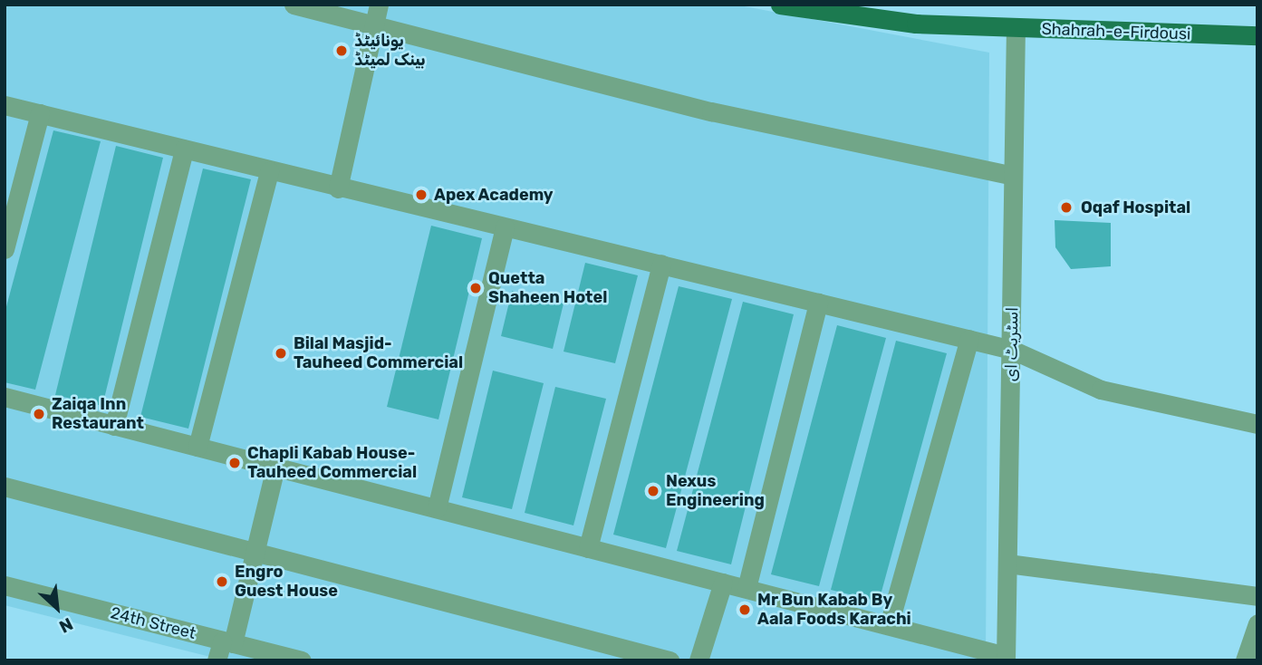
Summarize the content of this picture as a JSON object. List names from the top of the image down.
{
  "streets": {
    "main road": ["Shahrah-e-Firdousi"],
    "street": ["اسٹریٹ ای", "24th Street"]
  },
  "crossings": [
    ["Shahrah-e-Firdousi", "اسٹریٹ ای"]
  ],
  "places": [
    "یونائیٹڈ بینک لمیٹڈ",
    "Apex Academy",
    "Oqaf Hospital",
    "Quetta Shaheen Hotel",
    "Bilal Masjid- Tauheed Commercial",
    "Zaiqa Inn Restaurant",
    "Chapli Kabab House- Tauheed Commercial",
    "Nexus Engineering",
    "Engro Guest House",
    "Mr Bun Kabab By Aala Foods Karachi"
  ],
  "north": "bottom right"
}
